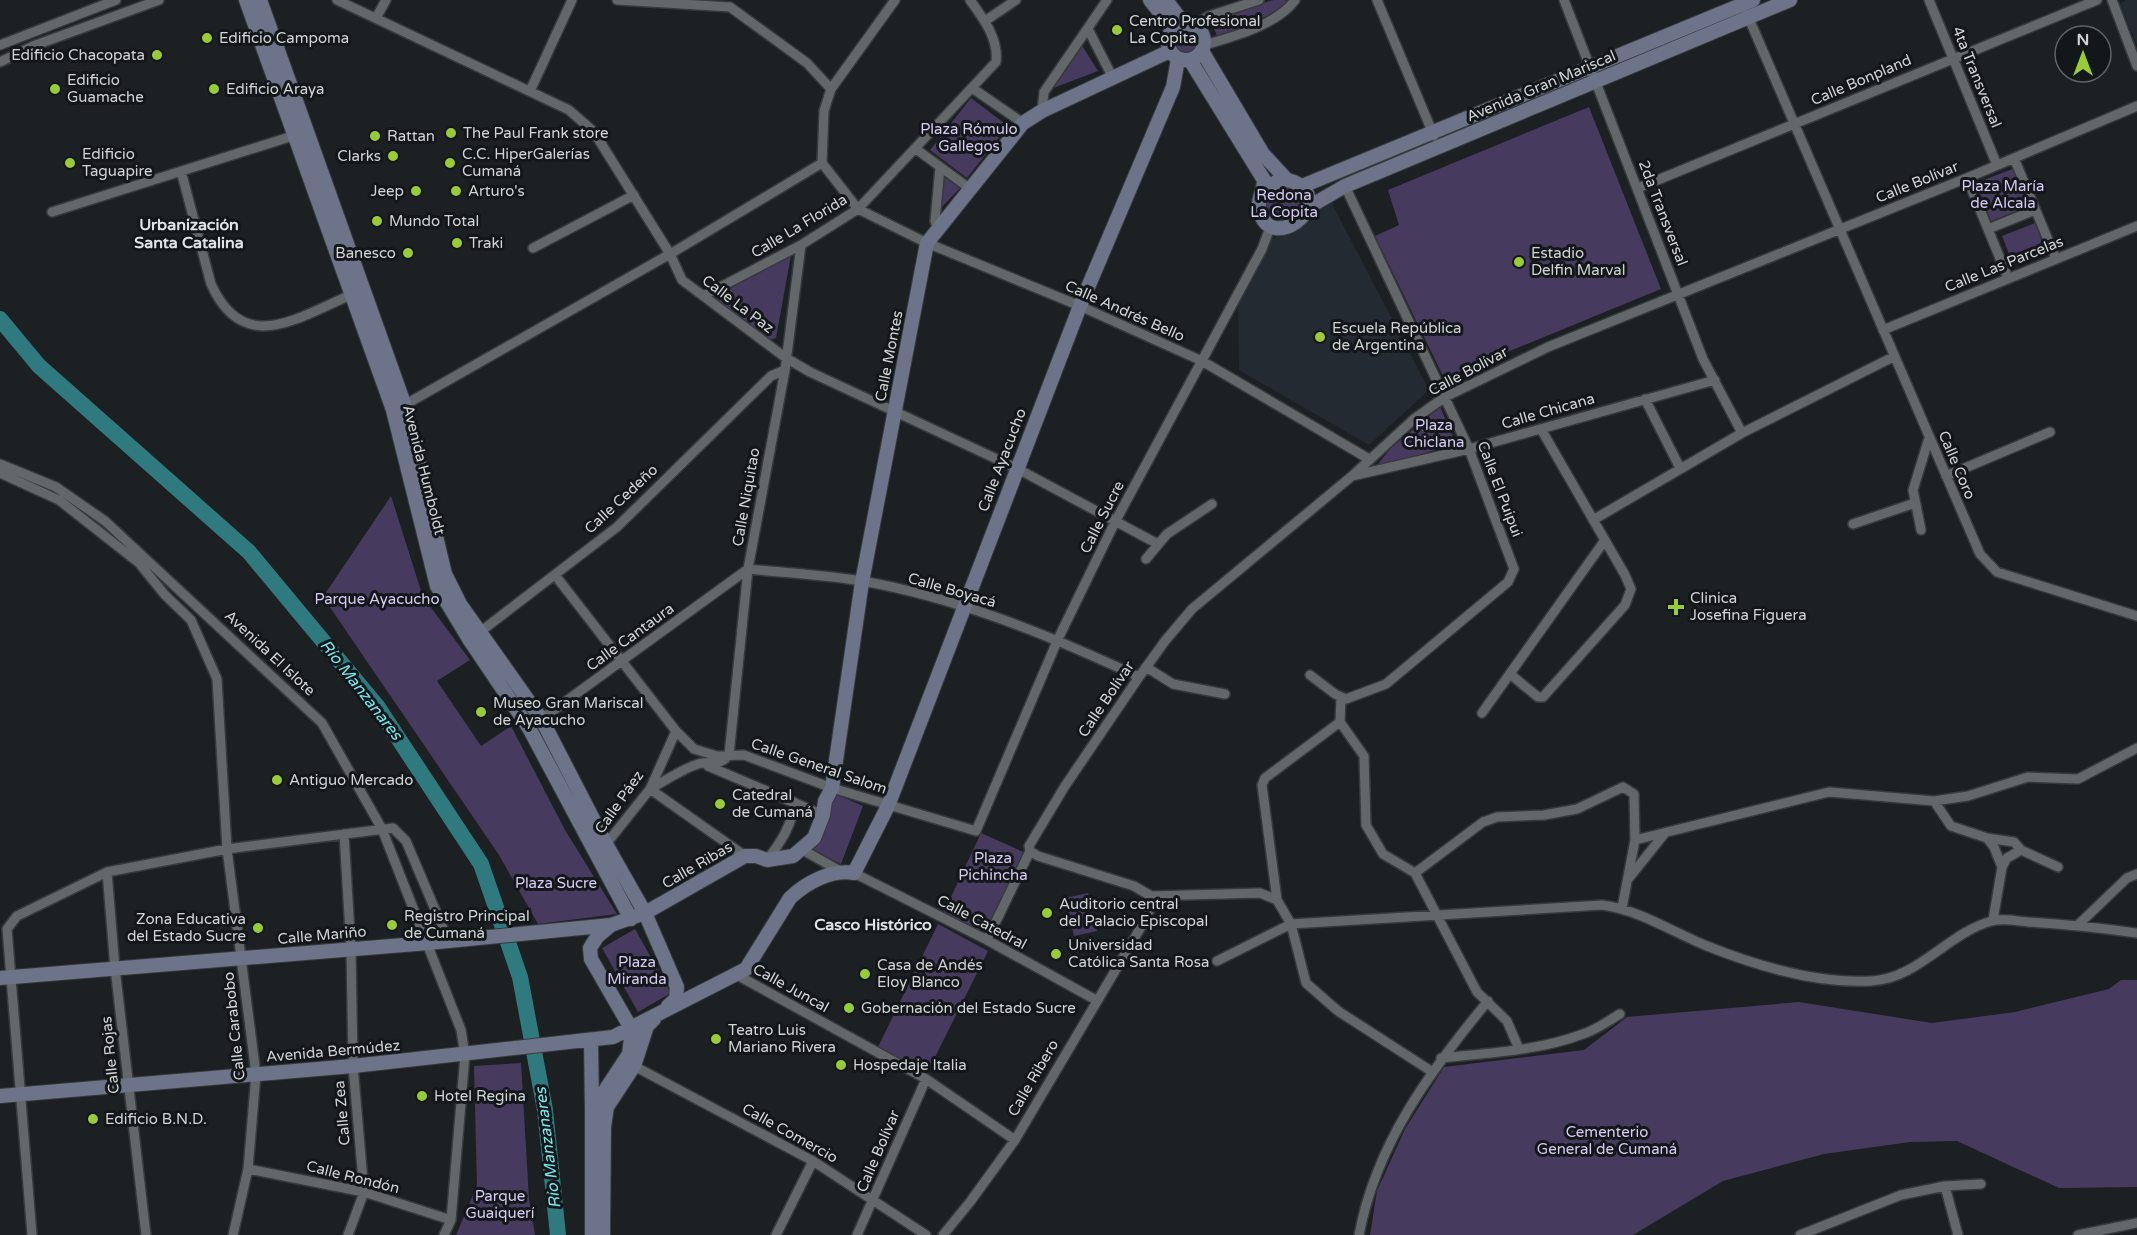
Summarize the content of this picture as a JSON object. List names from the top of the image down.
{
  "streets": {
    "street": [
      "4ta Transversal",
      "Calle Bonpland",
      "Avenida Gran Mariscal",
      "Calle Bolívar",
      "2da Transversal",
      "Calle La Florida",
      "Calle Las Parcelas",
      "Calle La Paz",
      "Calle Andrés Bello",
      "Calle Montes",
      "Calle Chicana",
      "Calle Ayacucho",
      "Calle Coro",
      "Avenida Humboldt",
      "Calle El Puipui",
      "Calle Niquitao",
      "Calle Cedeño",
      "Calle Sucre",
      "Calle Boyacá",
      "Calle Cantaura",
      "Avenida El Islote",
      "Calle General Salom",
      "Calle Páez",
      "Calle Ribas",
      "Calle Catedral",
      "Calle Mariño",
      "Calle Juncal",
      "Calle Carabobo",
      "Avenida Bermúdez",
      "Calle Rojas",
      "Calle Ribero",
      "Calle Zea",
      "Calle Comercio",
      "Calle Rondón"
    ]
  },
  "crossings": [
    ["4ta Transversal", "Calle Bonpland"],
    ["4ta Transversal", "Calle Bolívar"],
    ["Calle Bonpland", "2da Transversal"],
    ["Calle Bonpland", "Calle Coro"],
    ["Avenida Gran Mariscal", "2da Transversal"],
    ["Avenida Gran Mariscal", "Calle Coro"],
    ["Avenida Gran Mariscal", "Calle El Puipui"],
    ["Avenida Gran Mariscal", "Calle Sucre"],
    ["Calle Bolívar", "2da Transversal"],
    ["Calle Bolívar", "Calle Andrés Bello"],
    ["Calle Bolívar", "Calle Chicana"],
    ["Calle Bolívar", "Calle Coro"],
    ["Calle Bolívar", "Calle El Puipui"],
    ["Calle Bolívar", "Calle Boyacá"],
    ["Calle Bolívar", "Calle Catedral"],
    ["Calle Bolívar", "Calle Juncal"],
    ["Calle Bolívar", "Calle Comercio"],
    ["2da Transversal", "Calle Chicana"],
    ["Calle La Florida", "Calle La Paz"],
    ["Calle La Florida", "Calle Andrés Bello"],
    ["Calle La Florida", "Calle Niquitao"],
    ["Calle Las Parcelas", "Calle Coro"],
    ["Calle La Paz", "Calle Montes"],
    ["Calle La Paz", "Calle Ayacucho"],
    ["Calle La Paz", "Calle Niquitao"],
    ["Calle La Paz", "Calle Sucre"],
    ["Calle Andrés Bello", "Calle Montes"],
    ["Calle Andrés Bello", "Calle Ayacucho"],
    ["Calle Andrés Bello", "Calle Sucre"],
    ["Calle Montes", "Calle Ayacucho"],
    ["Calle Montes", "Calle Boyacá"],
    ["Calle Montes", "Calle General Salom"],
    ["Calle Chicana", "Calle El Puipui"],
    ["Calle Ayacucho", "Calle Boyacá"],
    ["Calle Ayacucho", "Calle General Salom"],
    ["Calle Ayacucho", "Calle Catedral"],
    ["Avenida Humboldt", "Calle Cedeño"],
    ["Avenida Humboldt", "Calle Cantaura"],
    ["Avenida Humboldt", "Calle Páez"],
    ["Avenida Humboldt", "Calle Ribas"],
    ["Avenida Humboldt", "Avenida Bermúdez"],
    ["Avenida Humboldt", "Calle Comercio"],
    ["Calle Niquitao", "Calle Cedeño"],
    ["Calle Niquitao", "Calle Boyacá"],
    ["Calle Niquitao", "Calle Cantaura"],
    ["Calle Niquitao", "Calle General Salom"],
    ["Calle Cedeño", "Calle General Salom"],
    ["Calle Sucre", "Calle Boyacá"],
    ["Calle Sucre", "Calle General Salom"],
    ["Calle Boyacá", "Calle Cantaura"],
    ["Calle Cantaura", "Calle General Salom"],
    ["Avenida El Islote", "Calle Mariño"],
    ["Avenida El Islote", "Avenida Bermúdez"],
    ["Avenida El Islote", "Calle Rondón"],
    ["Calle General Salom", "Calle Páez"],
    ["Calle Ribas", "Calle Catedral"],
    ["Calle Catedral", "Calle Ribero"],
    ["Calle Mariño", "Calle Carabobo"],
    ["Calle Mariño", "Calle Rojas"],
    ["Calle Mariño", "Calle Zea"],
    ["Calle Juncal", "Calle Ribero"],
    ["Calle Carabobo", "Avenida Bermúdez"],
    ["Calle Carabobo", "Calle Rondón"],
    ["Avenida Bermúdez", "Calle Rojas"],
    ["Avenida Bermúdez", "Calle Zea"],
    ["Calle Zea", "Calle Rondón"]
  ],
  "districts": ["Urbanización Santa Catalina", "Casco Histórico"],
  "water": ["Río Manzanares"],
  "parks": [
    "Plaza Rómulo Gallegos",
    "Plaza María de Alcala",
    "Redona La Copita",
    "Plaza Chiclana",
    "Parque Ayacucho",
    "Plaza Pichincha",
    "Plaza Sucre",
    "Plaza Miranda",
    "Cementerio General de Cumaná",
    "Parque Guaiquerí"
  ],
  "places": {
    "other": [
      "Centro Profesional La Copita",
      "Edificio Campoma",
      "Edificio Chacopata",
      "Edificio Guamache",
      "Edificio Araya",
      "The Paul Frank store",
      "Rattan",
      "Clarks",
      "Edificio Taguapire",
      "C.C. HiperGalerías Cumaná",
      "Jeep",
      "Arturo's",
      "Mundo Total",
      "Traki",
      "Banesco",
      "Estadio Delfin Marval",
      "Escuela República de Argentina",
      "Museo Gran Mariscal de Ayacucho",
      "Antiguo Mercado",
      "Catedral de Cumaná",
      "Auditorio central del Palacio Episcopal",
      "Registro Principal de Cumaná",
      "Zona Educativa del Estado Sucre",
      "Universidad Católica Santa Rosa",
      "Casa de Andés Eloy Blanco",
      "Gobernación del Estado Sucre",
      "Teatro Luis Mariano Rivera",
      "Hospedaje Italia",
      "Hotel Regina",
      "Edificio B.N.D."
    ],
    "health": ["Clinica Josefina Figuera"]
  },
  "north": "top"
}
